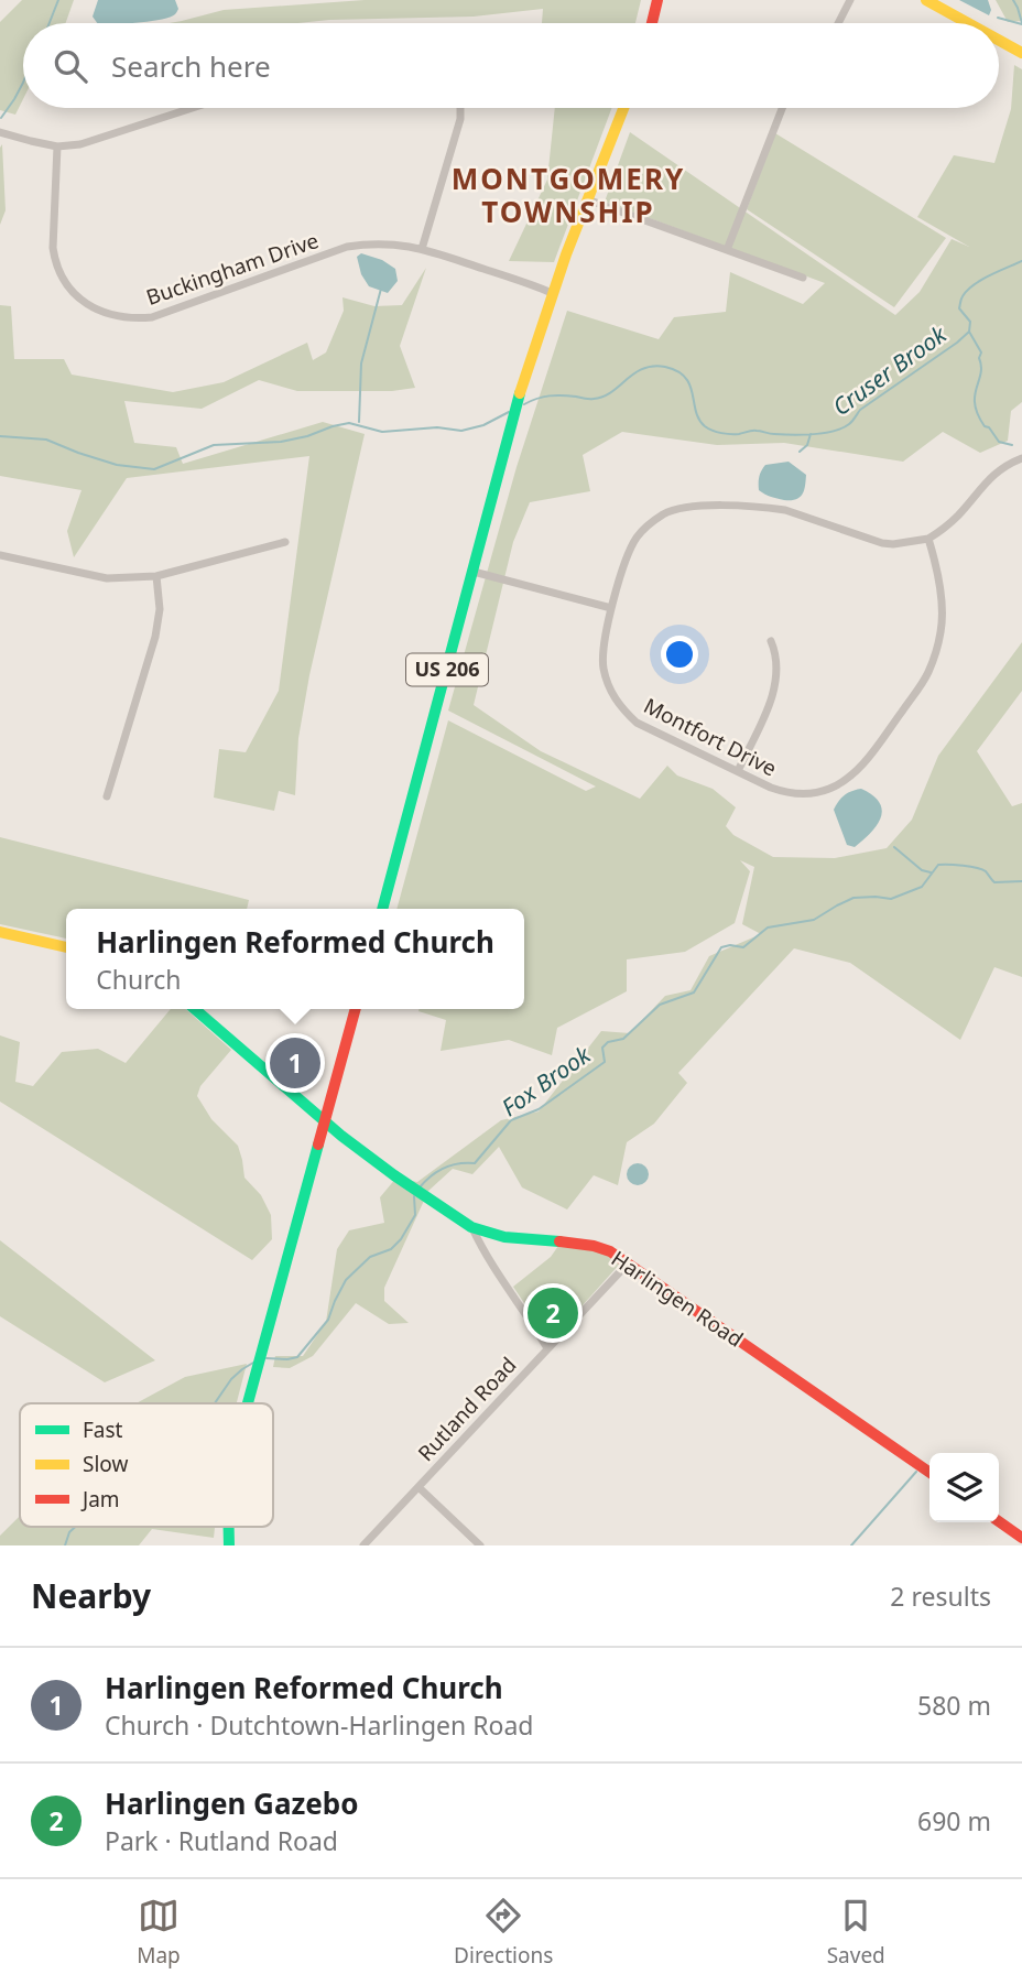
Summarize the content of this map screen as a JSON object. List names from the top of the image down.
{
  "streets": {
    "main road": ["US 206", "Harlingen Road"],
    "street": ["Buckingham Drive", "Montfort Drive", "Rutland Road"]
  },
  "crossings": [
    ["Buckingham Drive", "US 206"],
    ["Harlingen Road", "Rutland Road"]
  ],
  "districts": ["MONTGOMERY TOWNSHIP"],
  "water": ["Cruser Brook", "Fox Brook"],
  "legend": ["Fast", "Slow", "Jam"],
  "page": {
    "search": "Search here",
    "popup": ["Harlingen Reformed Church", "Church"],
    "pins": ["1", "2"],
    "heading": ["Nearby", "2 results"],
    "list": [
      {
        "mark": "1",
        "name": "Harlingen Reformed Church",
        "note": "Church · Dutchtown-Harlingen Road",
        "value": "580 m"
      },
      {
        "mark": "2",
        "name": "Harlingen Gazebo",
        "note": "Park · Rutland Road",
        "value": "690 m"
      }
    ],
    "nav": ["Map", "Directions", "Saved"]
  }
}
